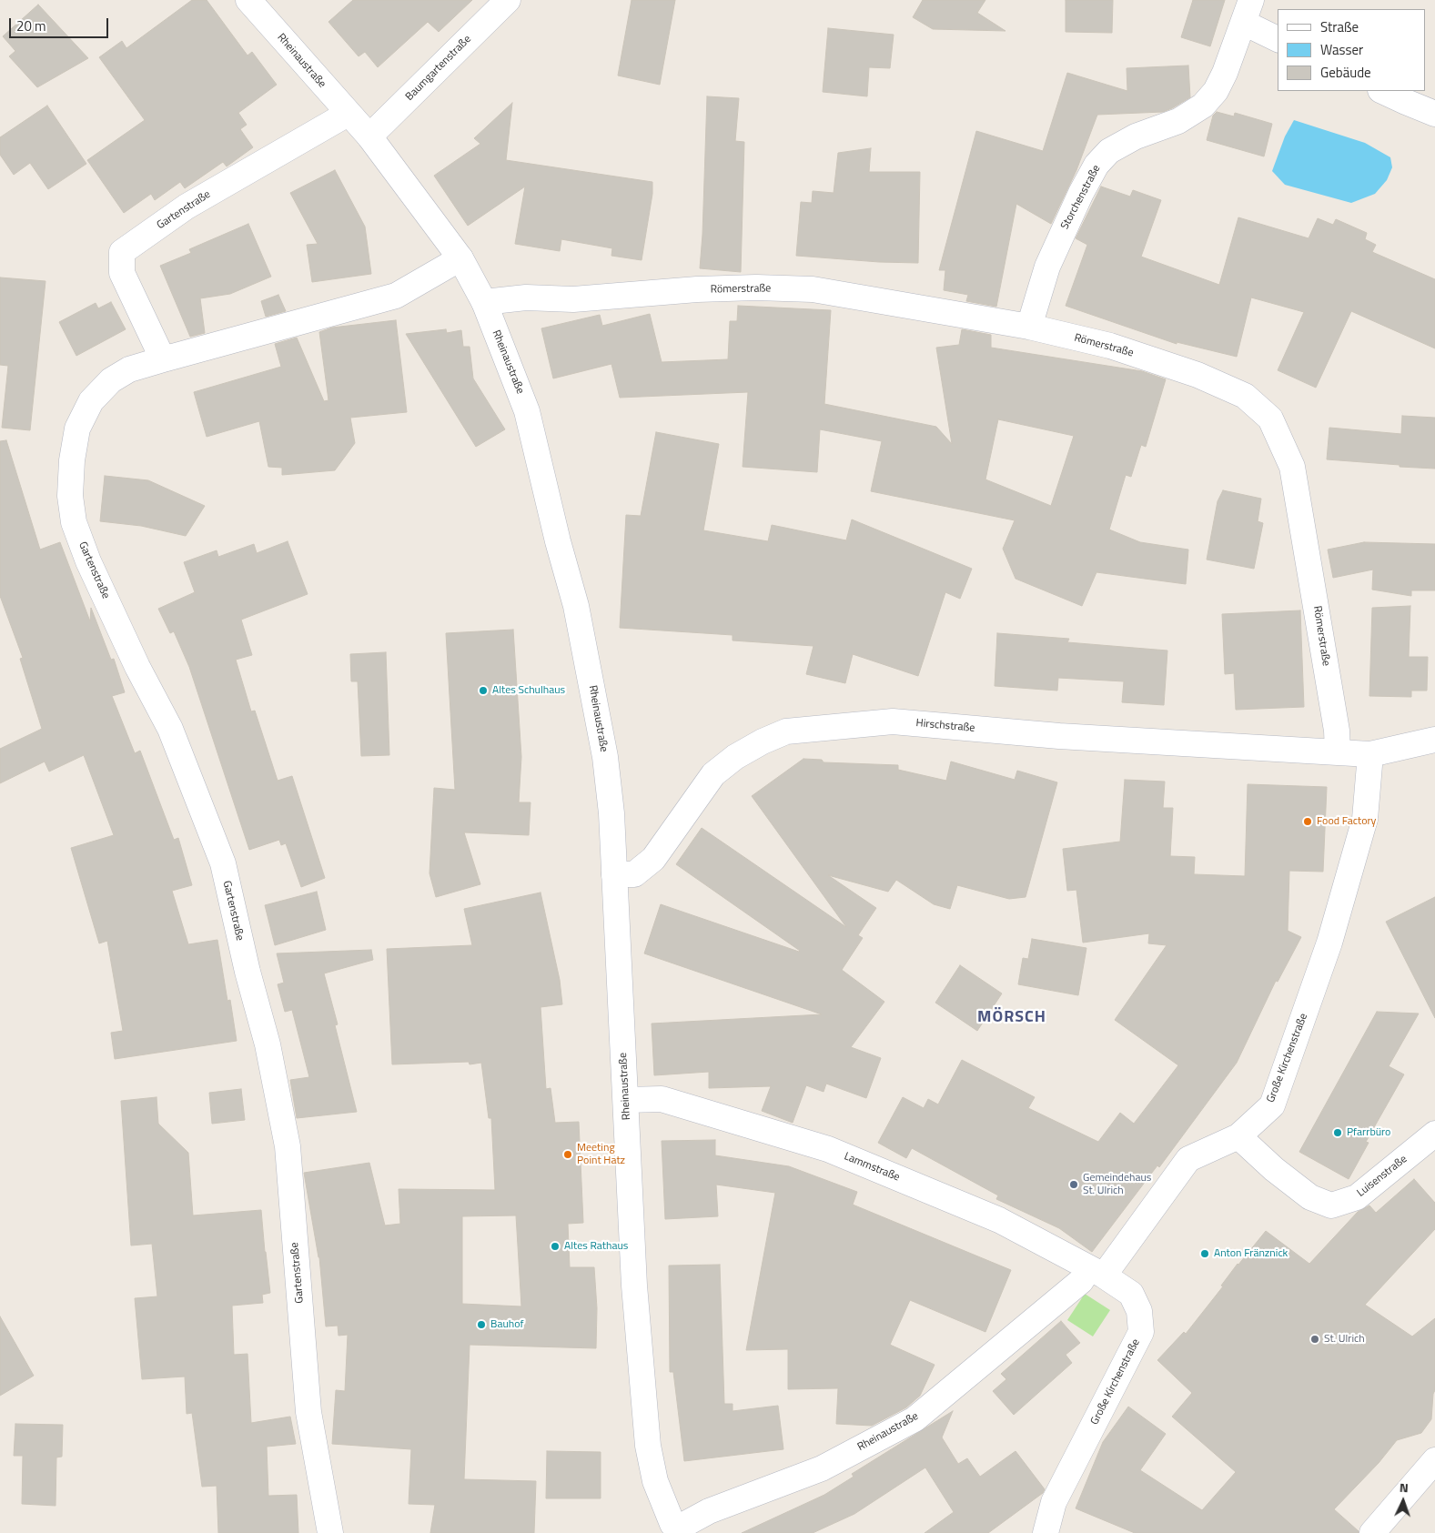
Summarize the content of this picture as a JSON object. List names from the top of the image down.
{
  "streets": {
    "street": [
      "Rheinaustraße",
      "Baumgartenstraße",
      "Storchenstraße",
      "Gartenstraße",
      "Römerstraße",
      "Hirschstraße",
      "Große Kirchenstraße",
      "Lammstraße",
      "Luisenstraße"
    ]
  },
  "crossings": [
    ["Rheinaustraße", "Baumgartenstraße"],
    ["Rheinaustraße", "Gartenstraße"],
    ["Rheinaustraße", "Römerstraße"],
    ["Rheinaustraße", "Hirschstraße"],
    ["Rheinaustraße", "Große Kirchenstraße"],
    ["Rheinaustraße", "Lammstraße"],
    ["Storchenstraße", "Römerstraße"],
    ["Römerstraße", "Hirschstraße"],
    ["Große Kirchenstraße", "Lammstraße"],
    ["Große Kirchenstraße", "Luisenstraße"]
  ],
  "districts": ["MÖRSCH"],
  "places": [
    "Altes Schulhaus",
    "Food Factory",
    "Pfarrbüro",
    "Meeting Point Hatz",
    "Gemeindehaus St. Ulrich",
    "Altes Rathaus",
    "Anton Fränznick",
    "Bauhof",
    "St. Ulrich"
  ],
  "legend": ["Straße", "Wasser", "Gebäude"],
  "scale_bar": "20 m",
  "north": "top"
}
